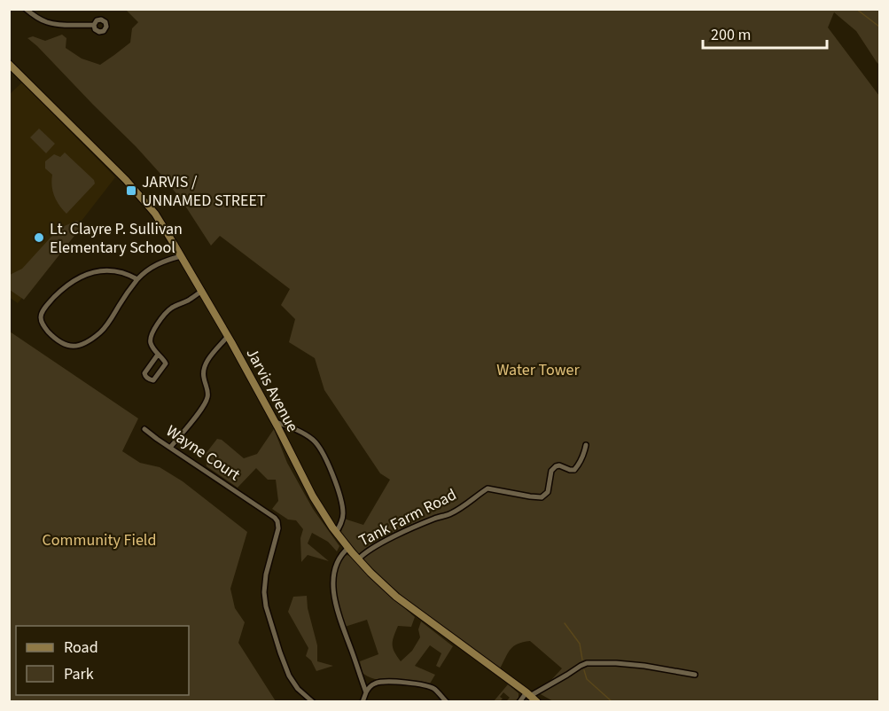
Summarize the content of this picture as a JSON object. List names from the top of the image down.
{
  "streets": {
    "street": ["Jarvis Avenue", "Wayne Court", "Tank Farm Road"]
  },
  "crossings": [
    ["Jarvis Avenue", "Tank Farm Road"]
  ],
  "parks": ["Water Tower", "Community Field"],
  "places": {
    "transit": ["JARVIS / UNNAMED STREET"],
    "other": ["Lt. Clayre P. Sullivan Elementary School"]
  },
  "legend": ["Road", "Park"],
  "scale_bar": "200 m"
}
